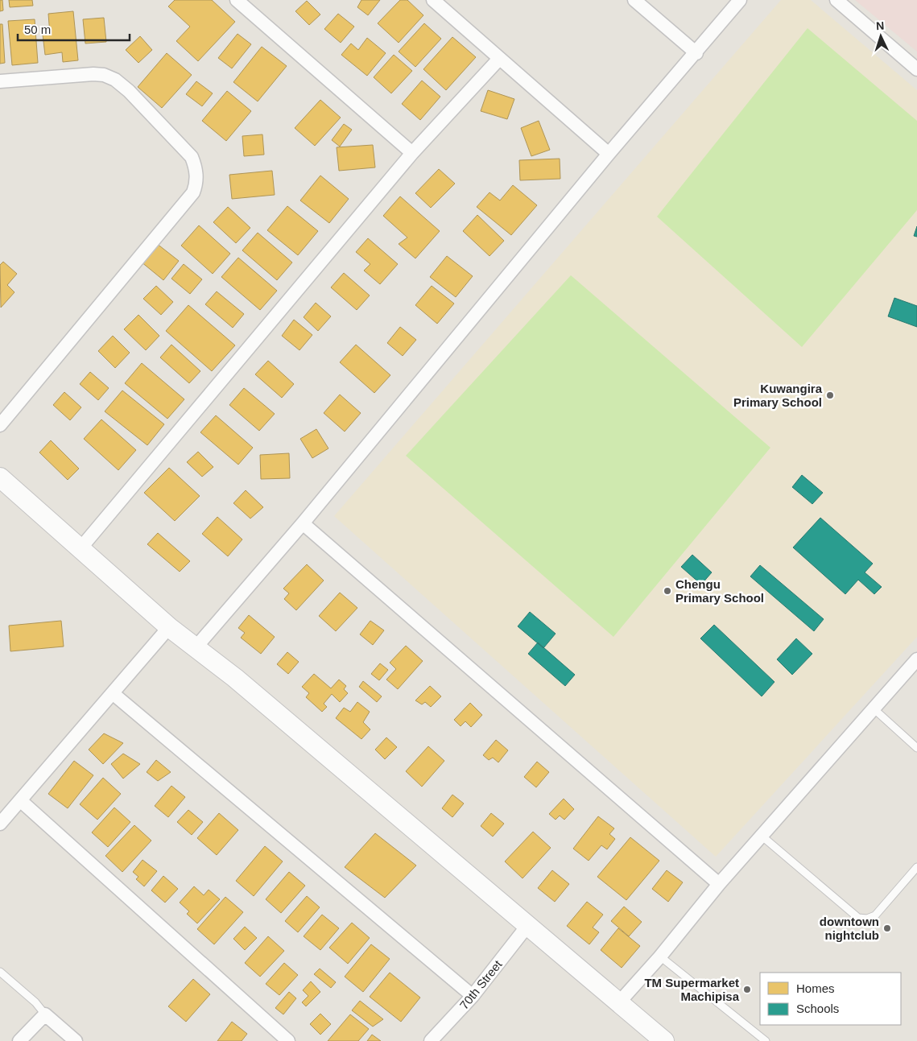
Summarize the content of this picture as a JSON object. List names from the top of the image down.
{
  "streets": {
    "street": ["70th Street"]
  },
  "places": [
    "Kuwangira Primary School",
    "Chengu Primary School",
    "downtown nightclub",
    "TM Supermarket Machipisa"
  ],
  "legend": ["Homes", "Schools"],
  "scale_bar": "50 m",
  "north": "top"
}
